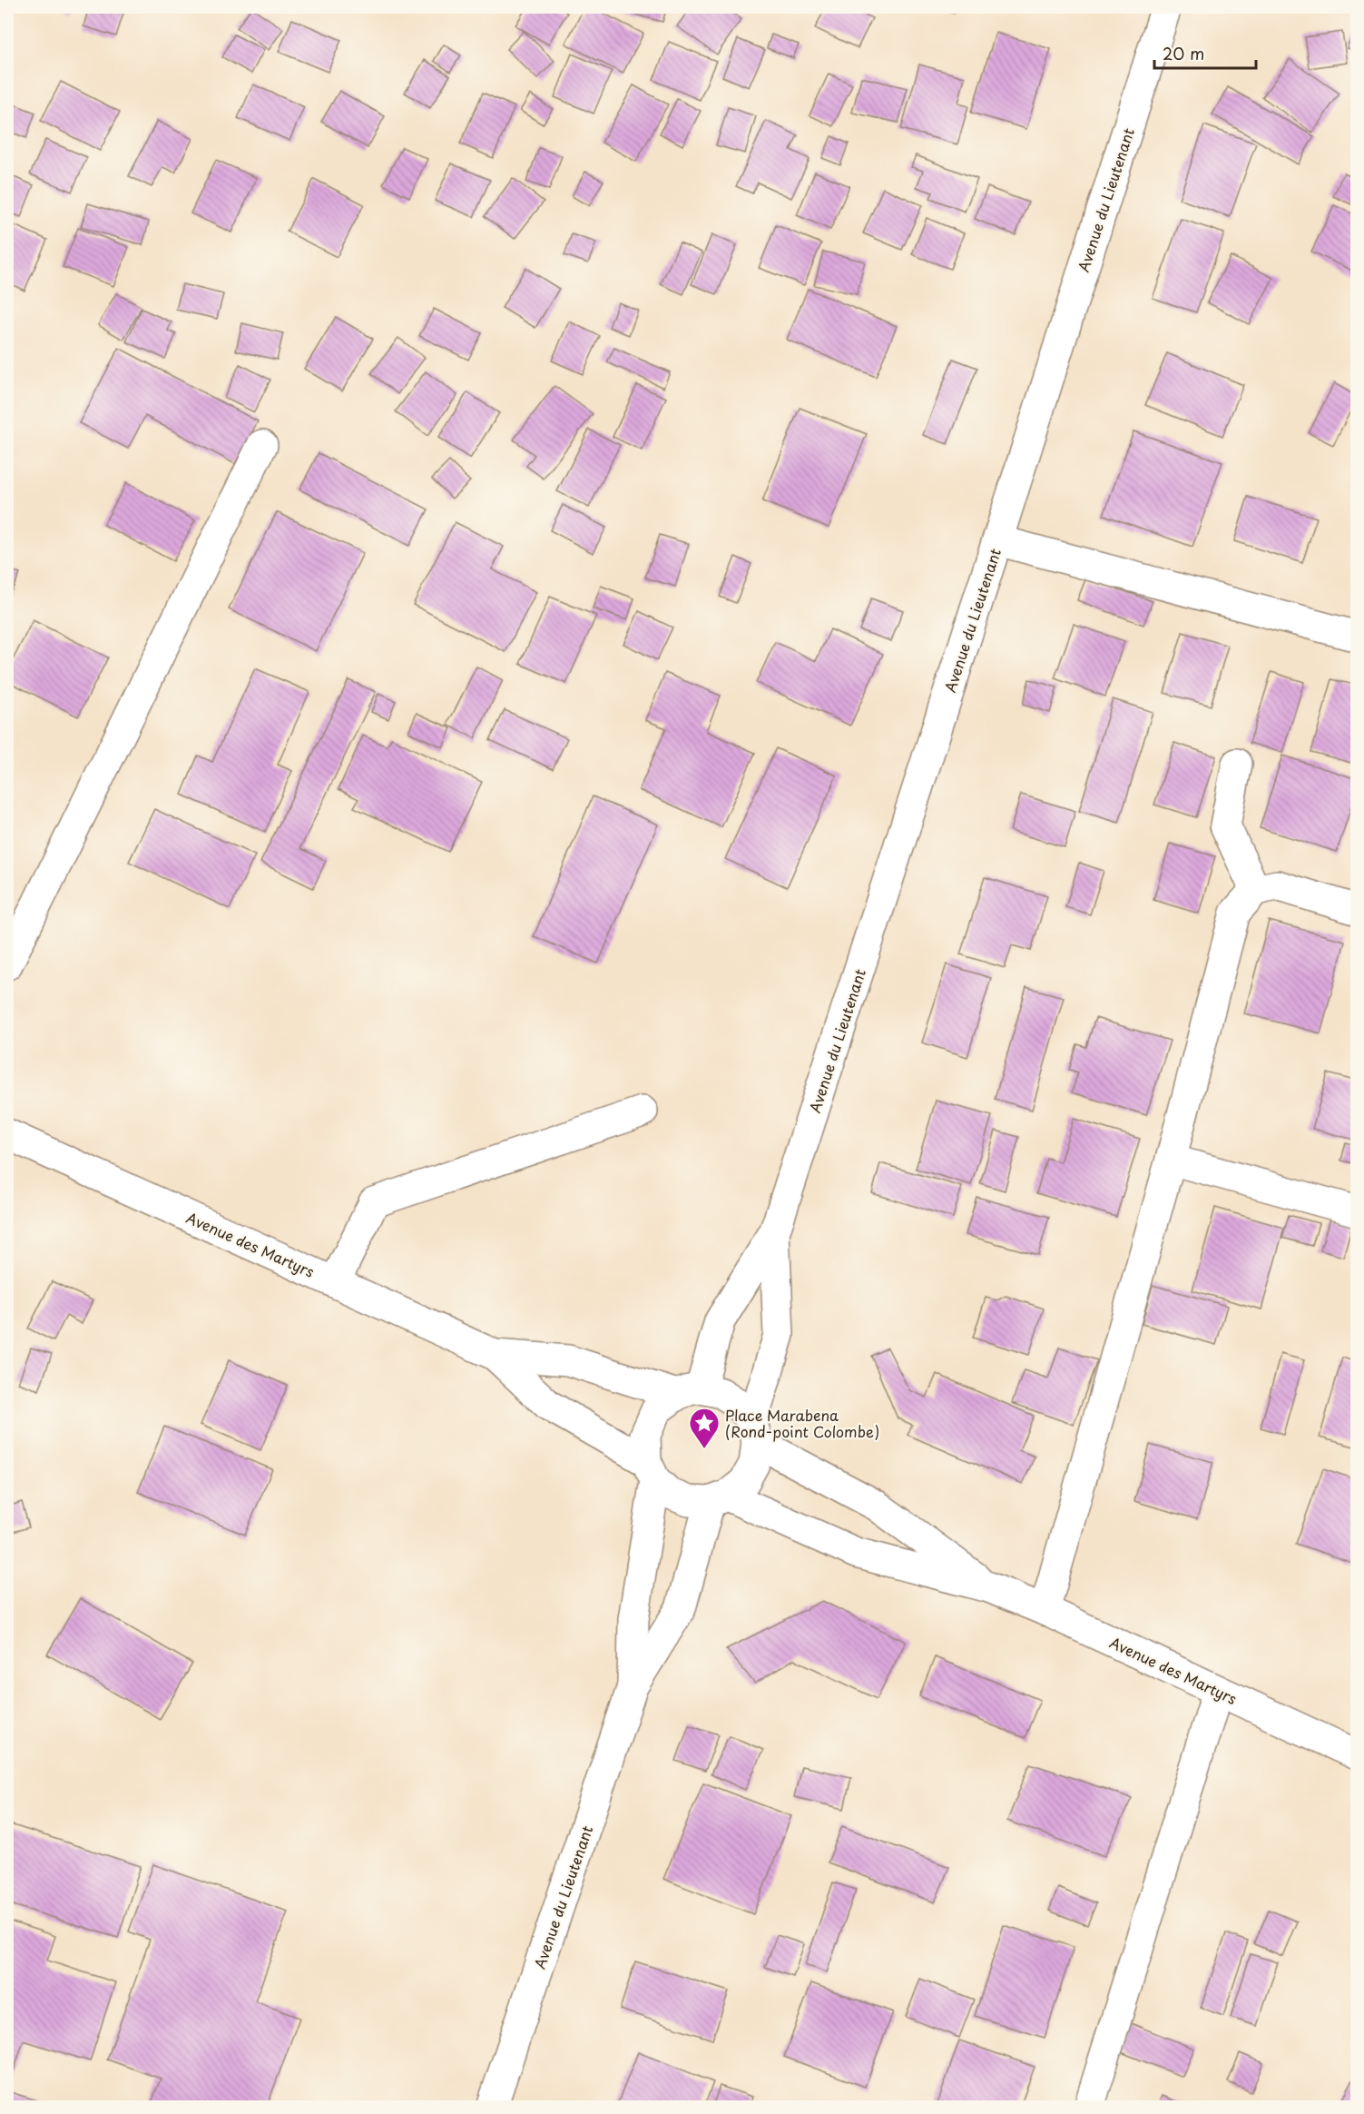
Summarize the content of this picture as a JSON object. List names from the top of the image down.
{
  "streets": {
    "main road": ["Avenue du Lieutenant", "Avenue des Martyrs"]
  },
  "crossings": [
    ["Avenue du Lieutenant", "Avenue des Martyrs"]
  ],
  "places": {
    "place": ["Place Marabena (Rond-point Colombe)"]
  },
  "scale_bar": "20 m"
}
